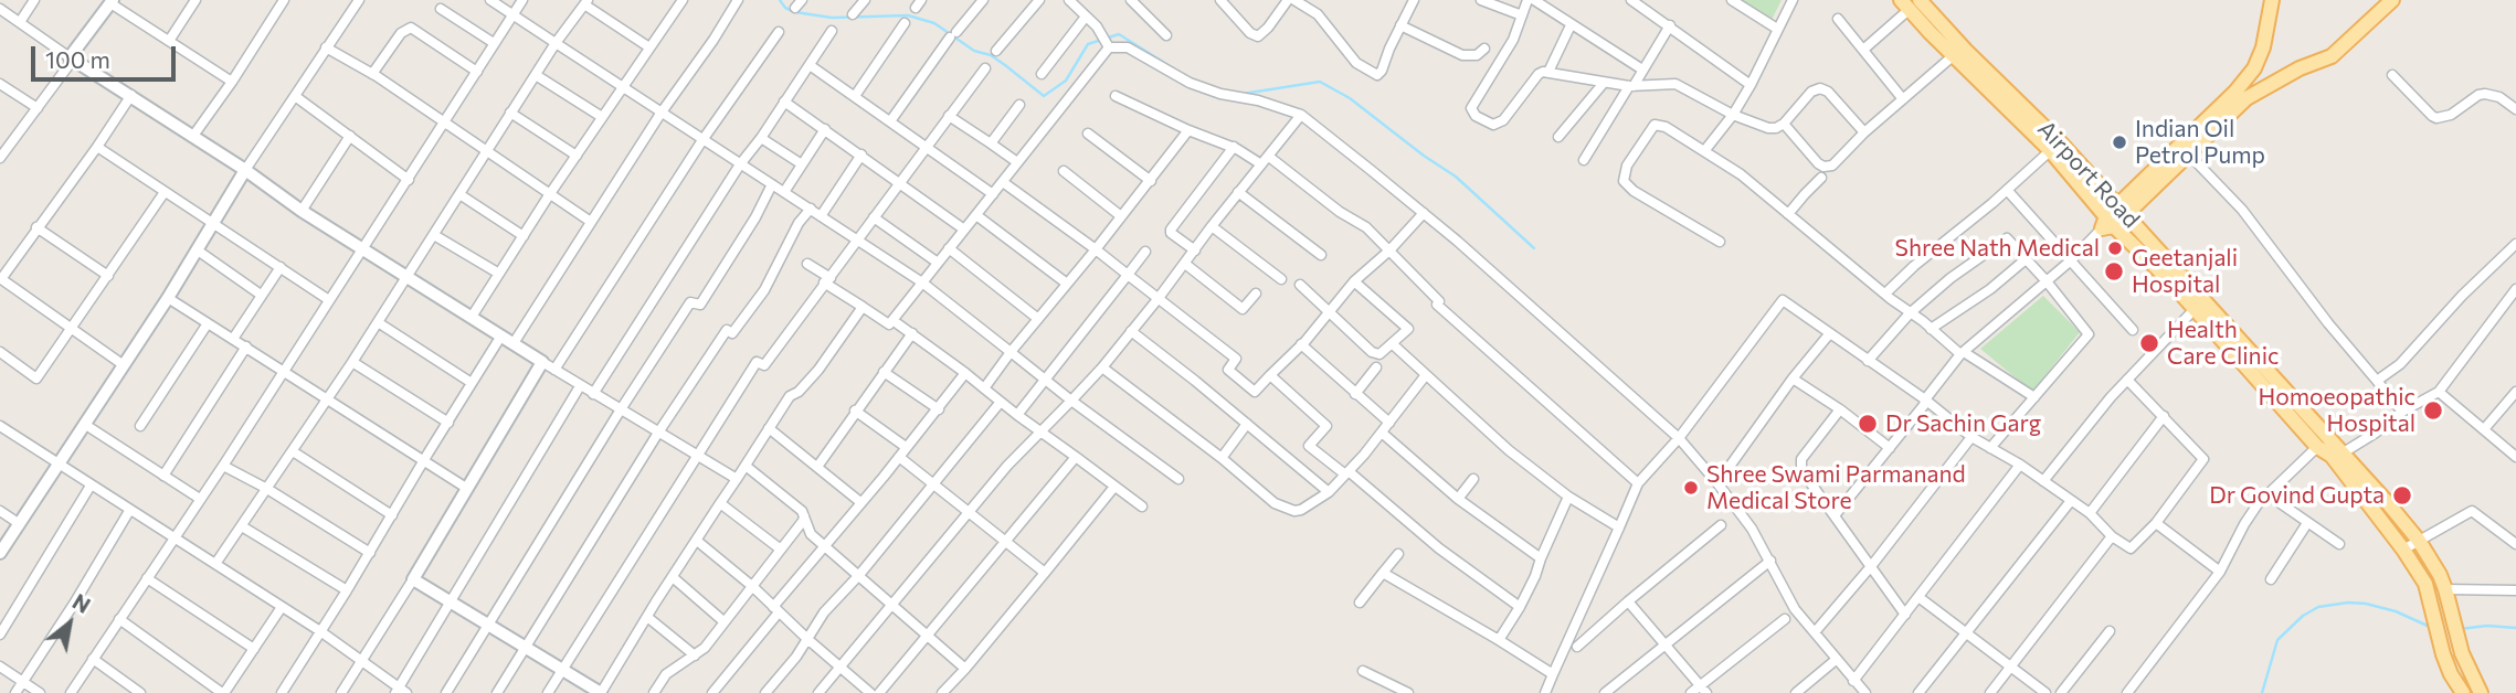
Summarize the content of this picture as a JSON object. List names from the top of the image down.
{
  "streets": {
    "main road": ["Airport Road"]
  },
  "places": [
    "Indian Oil Petrol Pump",
    "Shree Nath Medical",
    "Geetanjali Hospital",
    "Health Care Clinic",
    "Homoeopathic Hospital",
    "Dr Sachin Garg",
    "Shree Swami Parmanand Medical Store",
    "Dr Govind Gupta"
  ],
  "scale_bar": "100 m",
  "north": "top right"
}
